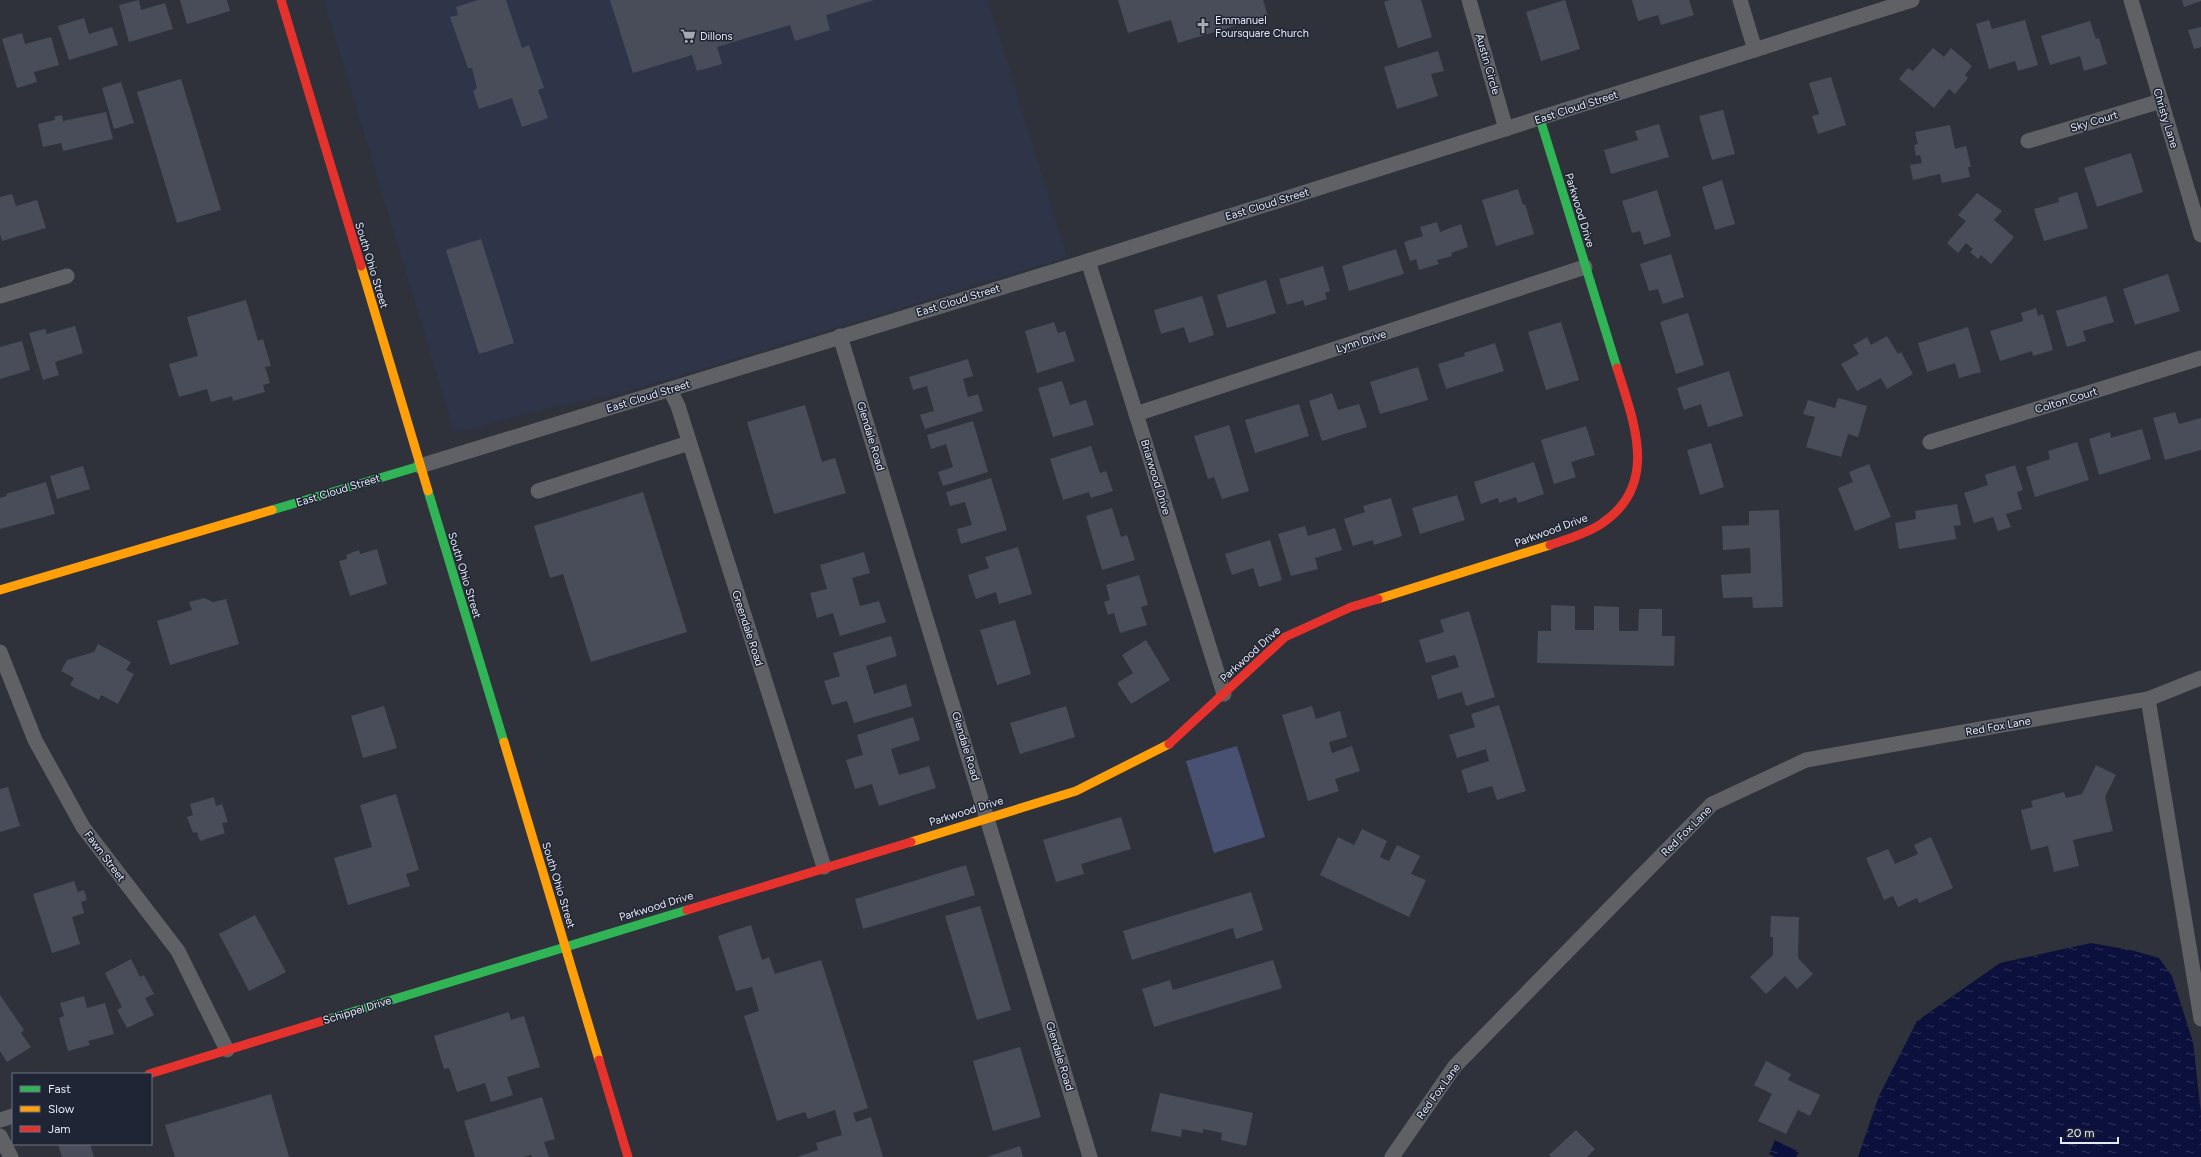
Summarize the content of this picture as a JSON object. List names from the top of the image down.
{
  "streets": {
    "street": [
      "Austin Circle",
      "East Cloud Street",
      "Christy Lane",
      "Sky Court",
      "Parkwood Drive",
      "South Ohio Street",
      "Lynn Drive",
      "Colton Court",
      "Glendale Road",
      "Briarwood Drive",
      "Greendale Road",
      "Red Fox Lane",
      "Fawn Street",
      "Schippel Drive"
    ]
  },
  "crossings": [
    ["Austin Circle", "East Cloud Street"],
    ["East Cloud Street", "Parkwood Drive"],
    ["East Cloud Street", "South Ohio Street"],
    ["East Cloud Street", "Glendale Road"],
    ["East Cloud Street", "Briarwood Drive"],
    ["East Cloud Street", "Greendale Road"],
    ["Christy Lane", "Sky Court"],
    ["Parkwood Drive", "South Ohio Street"],
    ["Parkwood Drive", "Lynn Drive"],
    ["Parkwood Drive", "Glendale Road"],
    ["Parkwood Drive", "Briarwood Drive"],
    ["Parkwood Drive", "Greendale Road"],
    ["Parkwood Drive", "Schippel Drive"],
    ["South Ohio Street", "Schippel Drive"],
    ["Lynn Drive", "Briarwood Drive"],
    ["Fawn Street", "Schippel Drive"]
  ],
  "places": {
    "church": ["Emmanuel Foursquare Church"],
    "supermarket": ["Dillons"]
  },
  "legend": ["Fast", "Slow", "Jam"],
  "scale_bar": "20 m"
}
